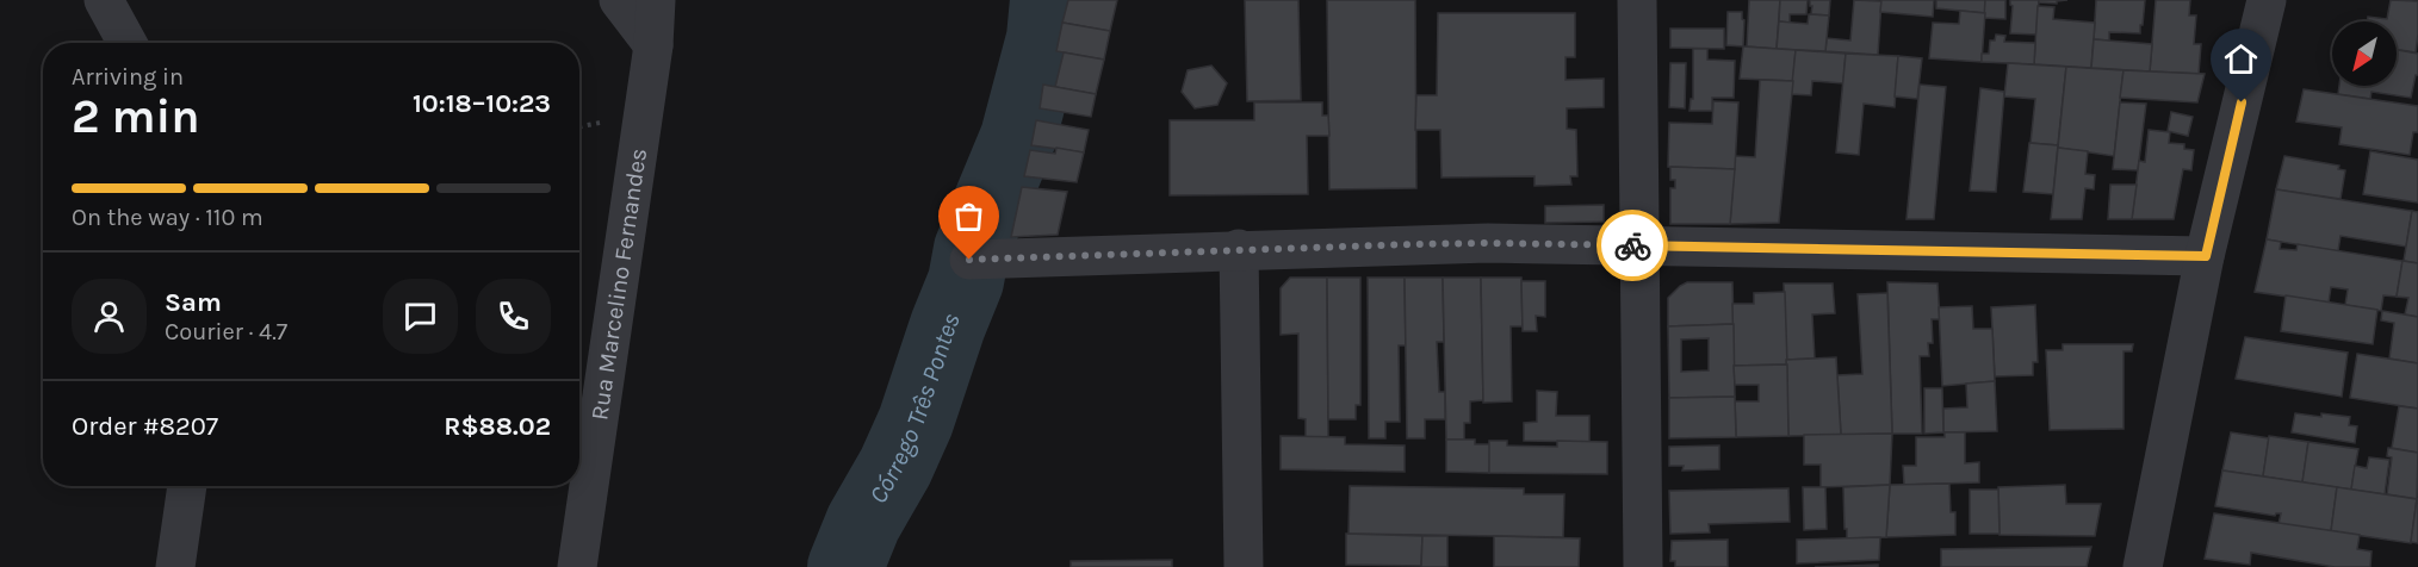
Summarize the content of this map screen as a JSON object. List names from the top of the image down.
{
  "streets": {
    "street": ["Rua Marcelino Fernandes"]
  },
  "water": ["Córrego Três Pontes"],
  "north": "bottom left",
  "page": {
    "heading": ["2 min", "Arriving in", "10:18–10:23"],
    "panel": [
      "Sam",
      "Courier · 4.7",
      "Order #8207",
      "R$88.02"
    ],
    "bar": "On the way · 110 m"
  }
}
